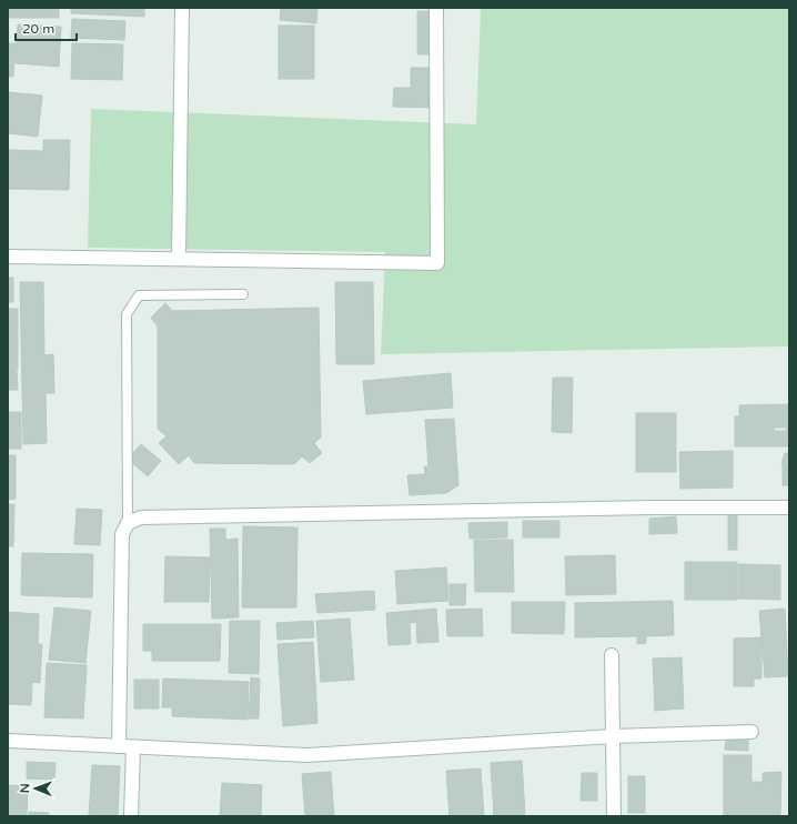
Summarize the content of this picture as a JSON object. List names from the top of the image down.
{
  "scale_bar": "20 m",
  "north": "left"
}
